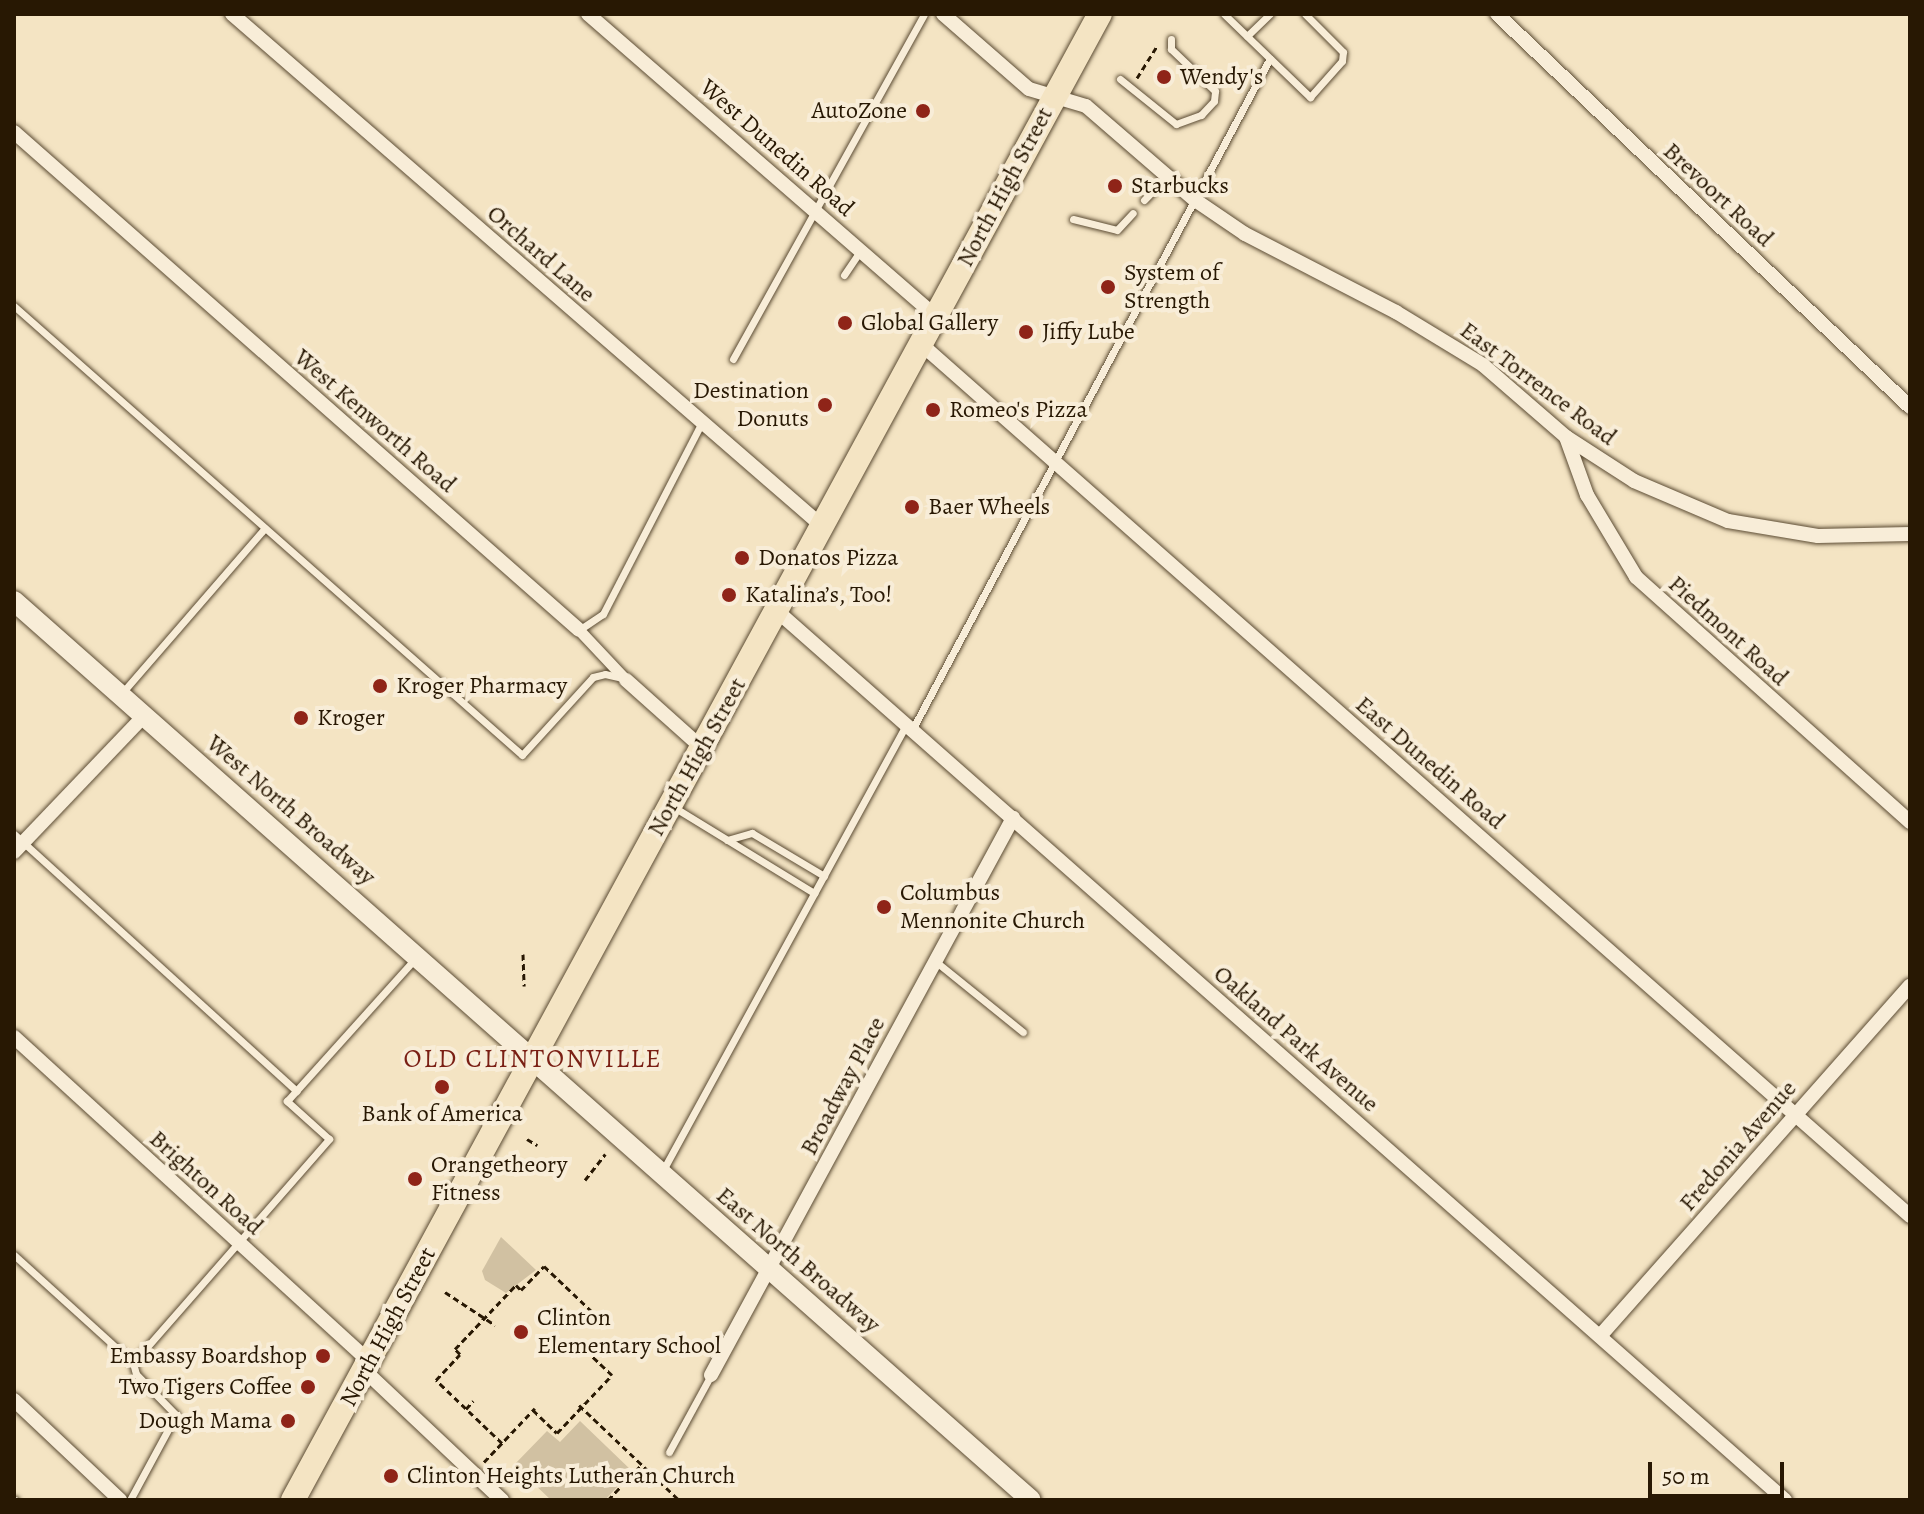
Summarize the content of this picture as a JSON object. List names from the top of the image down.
{
  "streets": {
    "main road": ["North High Street", "West North Broadway", "East North Broadway"],
    "street": [
      "West Dunedin Road",
      "Brevoort Road",
      "Orchard Lane",
      "East Torrence Road",
      "West Kenworth Road",
      "Piedmont Road",
      "East Dunedin Road",
      "Oakland Park Avenue",
      "Broadway Place",
      "Fredonia Avenue",
      "Brighton Road"
    ]
  },
  "crossings": [
    ["West Dunedin Road", "North High Street"],
    ["North High Street", "Orchard Lane"],
    ["North High Street", "East Torrence Road"],
    ["North High Street", "West Kenworth Road"],
    ["North High Street", "East Dunedin Road"],
    ["North High Street", "West North Broadway"],
    ["North High Street", "Oakland Park Avenue"],
    ["North High Street", "Brighton Road"],
    ["North High Street", "East North Broadway"],
    ["East Torrence Road", "Piedmont Road"],
    ["East Dunedin Road", "Fredonia Avenue"],
    ["West North Broadway", "East North Broadway"],
    ["Oakland Park Avenue", "Broadway Place"],
    ["Oakland Park Avenue", "Fredonia Avenue"],
    ["Broadway Place", "East North Broadway"]
  ],
  "districts": ["OLD CLINTONVILLE"],
  "places": [
    "Wendy's",
    "AutoZone",
    "Starbucks",
    "System of Strength",
    "Global Gallery",
    "Jiffy Lube",
    "Destination Donuts",
    "Romeo's Pizza",
    "Baer Wheels",
    "Donatos Pizza",
    "Katalina’s, Too!",
    "Kroger Pharmacy",
    "Kroger",
    "Columbus Mennonite Church",
    "Bank of America",
    "Orangetheory Fitness",
    "Clinton Elementary School",
    "Embassy Boardshop",
    "Two Tigers Coffee",
    "Dough Mama",
    "Clinton Heights Lutheran Church"
  ],
  "scale_bar": "50 m"
}
